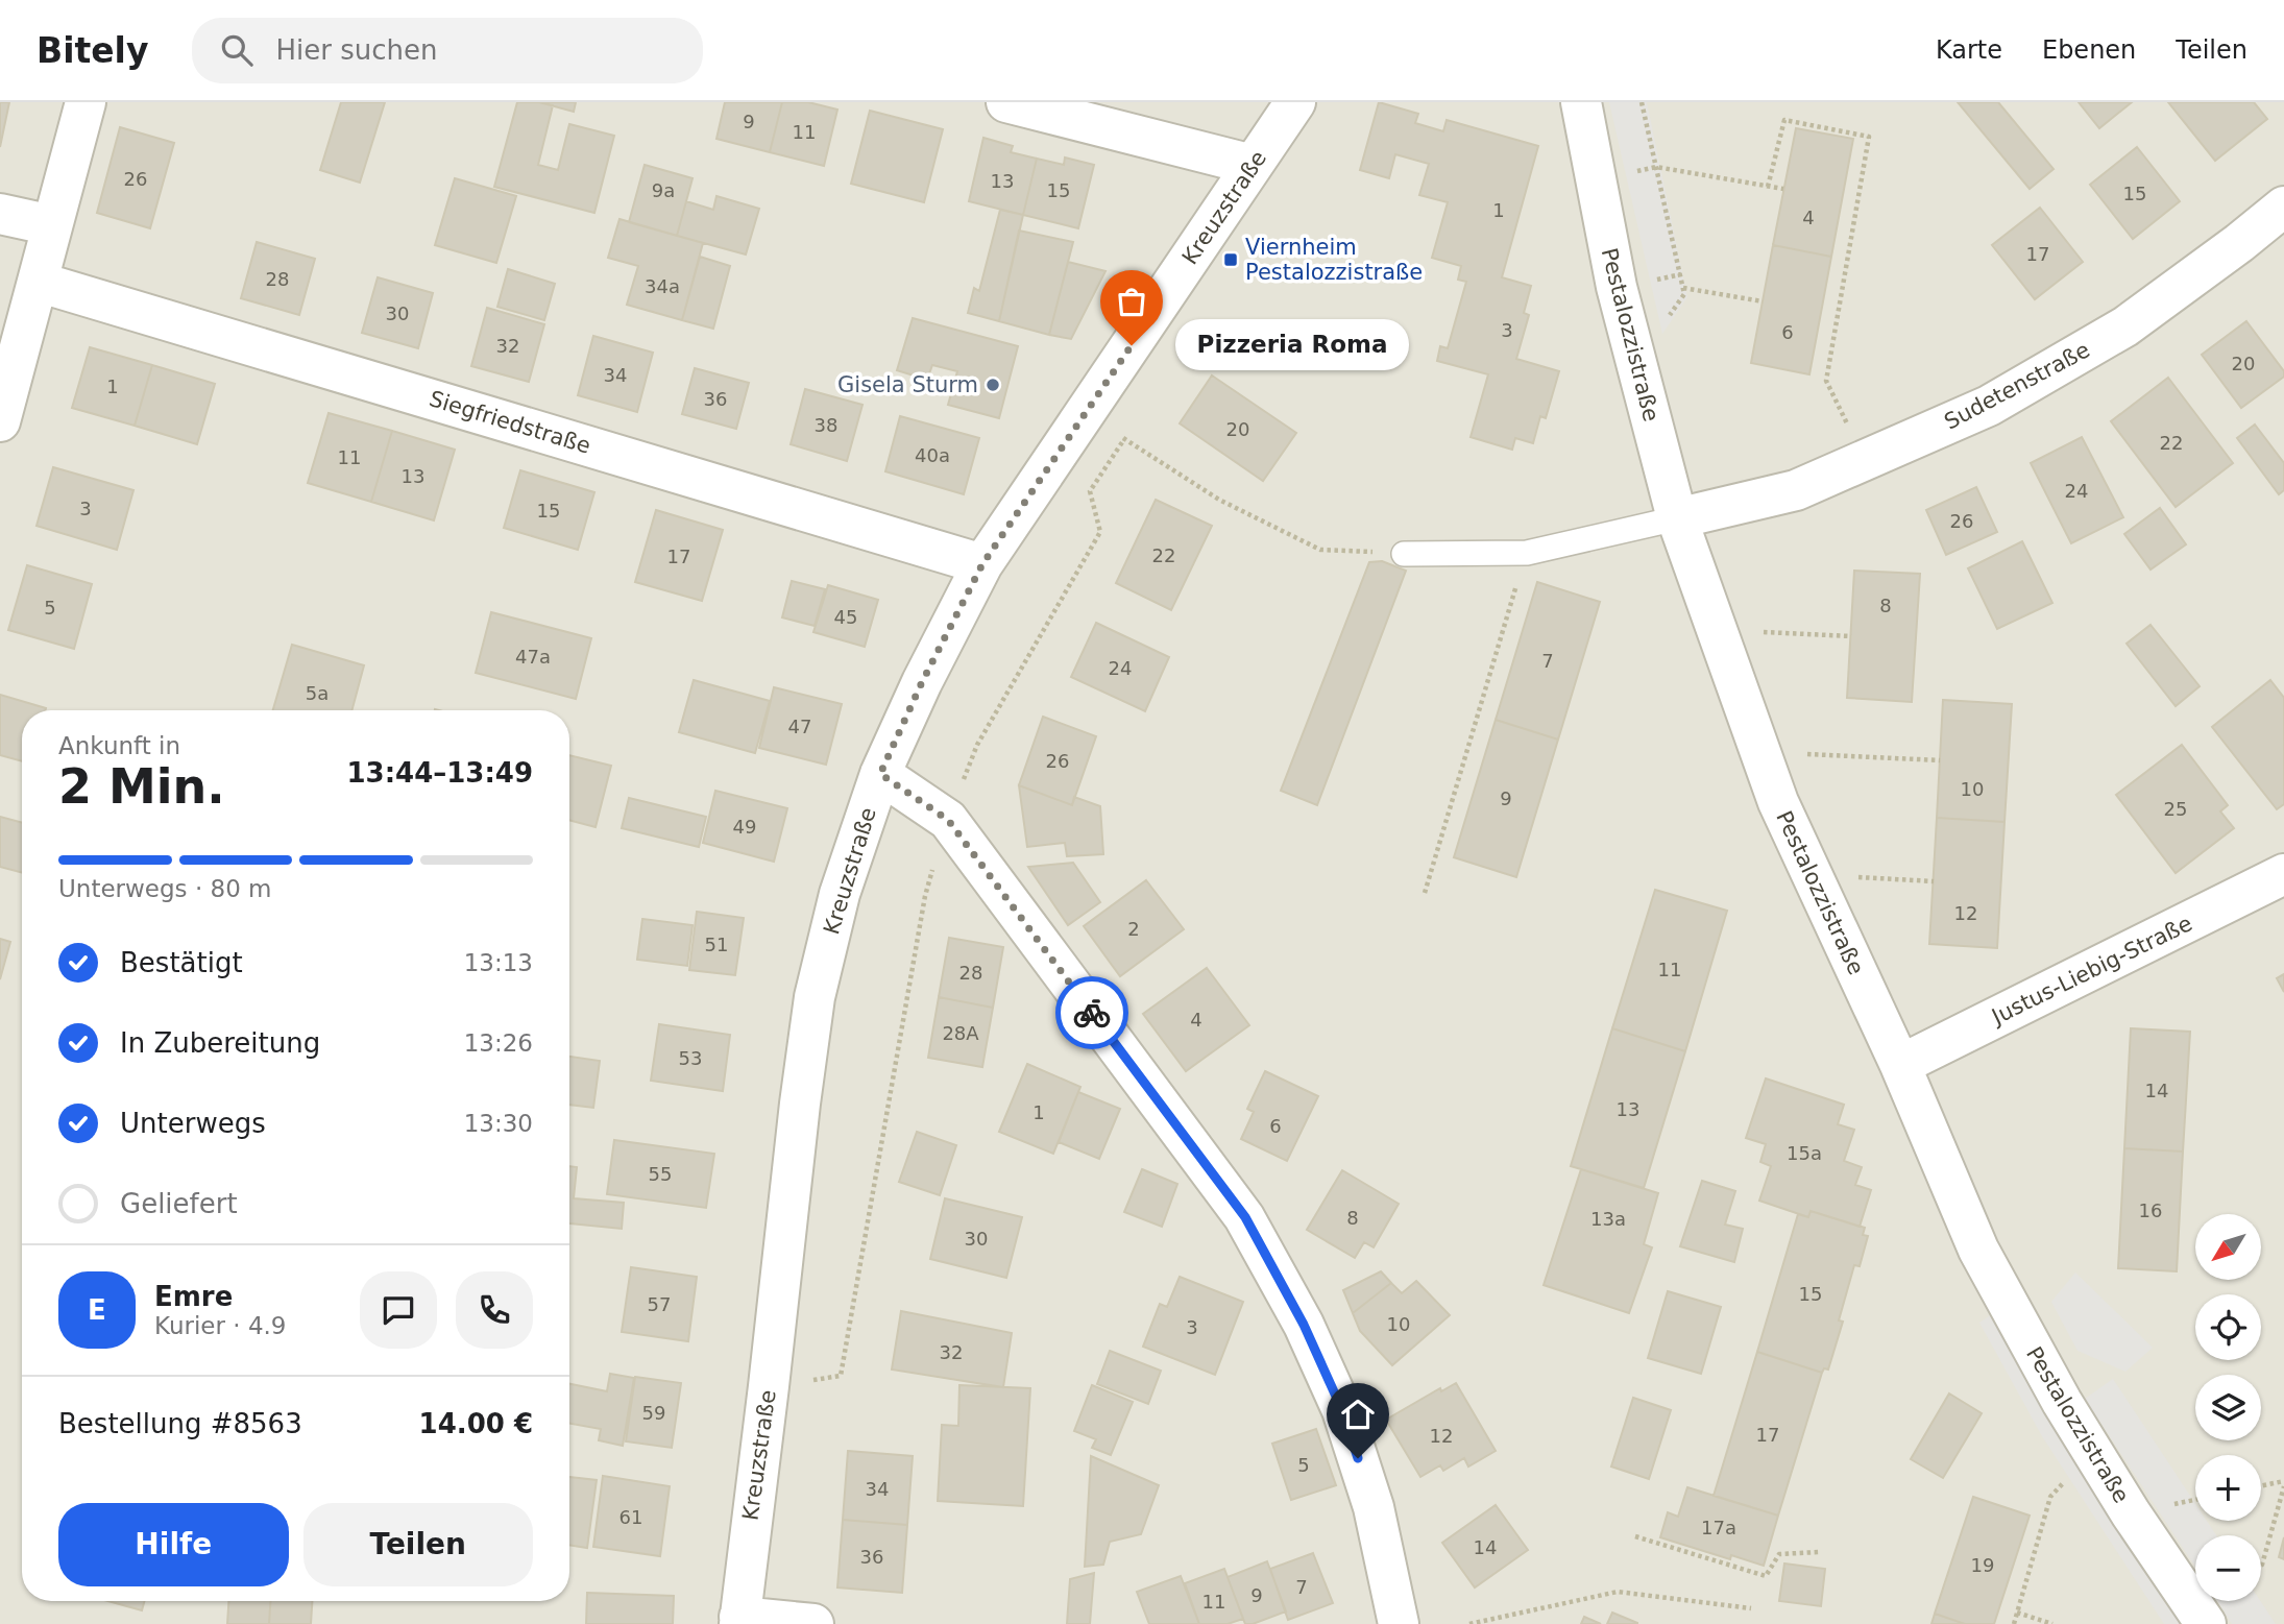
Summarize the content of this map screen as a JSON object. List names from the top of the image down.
{
  "streets": {
    "street": [
      "Kreuzstraße",
      "Pestalozzistraße",
      "Sudetenstraße",
      "Siegfriedstraße",
      "Justus-Liebig-Straße"
    ]
  },
  "crossings": [
    ["Kreuzstraße", "Siegfriedstraße"],
    ["Pestalozzistraße", "Sudetenstraße"],
    ["Pestalozzistraße", "Justus-Liebig-Straße"]
  ],
  "places": {
    "transit": ["Viernheim Pestalozzistraße"],
    "other": ["Pizzeria Roma", "Gisela Sturm"]
  },
  "house_numbers": [
    "9",
    "11",
    "26",
    "13",
    "9a",
    "15",
    "15",
    "1",
    "4",
    "17",
    "28",
    "34a",
    "30",
    "3",
    "6",
    "32",
    "20",
    "34",
    "1",
    "36",
    "38",
    "20",
    "22",
    "40a",
    "11",
    "13",
    "24",
    "3",
    "15",
    "26",
    "22",
    "17",
    "8",
    "5",
    "45",
    "47a",
    "7",
    "24",
    "5a",
    "47",
    "26",
    "10",
    "9",
    "25",
    "49",
    "12",
    "2",
    "51",
    "11",
    "28",
    "4",
    "28A",
    "53",
    "14",
    "13",
    "1",
    "6",
    "15a",
    "55",
    "16",
    "8",
    "13a",
    "30",
    "15",
    "57",
    "10",
    "3",
    "32",
    "59",
    "17",
    "12",
    "5",
    "34",
    "61",
    "17a",
    "14",
    "36",
    "19",
    "7",
    "9",
    "11"
  ],
  "north": "bottom left",
  "page": {
    "header": "Bitely",
    "search": "Hier suchen",
    "nav": ["Karte", "Ebenen", "Teilen"],
    "bubble": "Pizzeria Roma",
    "heading": ["2 Min.", "Ankunft in", "13:44–13:49"],
    "panel": [
      "Emre",
      "Kurier · 4.9",
      "Bestellung #8563",
      "14.00 €"
    ],
    "bar": "Unterwegs · 80 m",
    "list": [
      ["Bestätigt", "13:13"],
      ["In Zubereitung", "13:26"],
      ["Unterwegs", "13:30"],
      "Geliefert"
    ],
    "map_buttons": ["+", "−"],
    "round": "E",
    "buttons": ["Hilfe", "Teilen"]
  }
}
